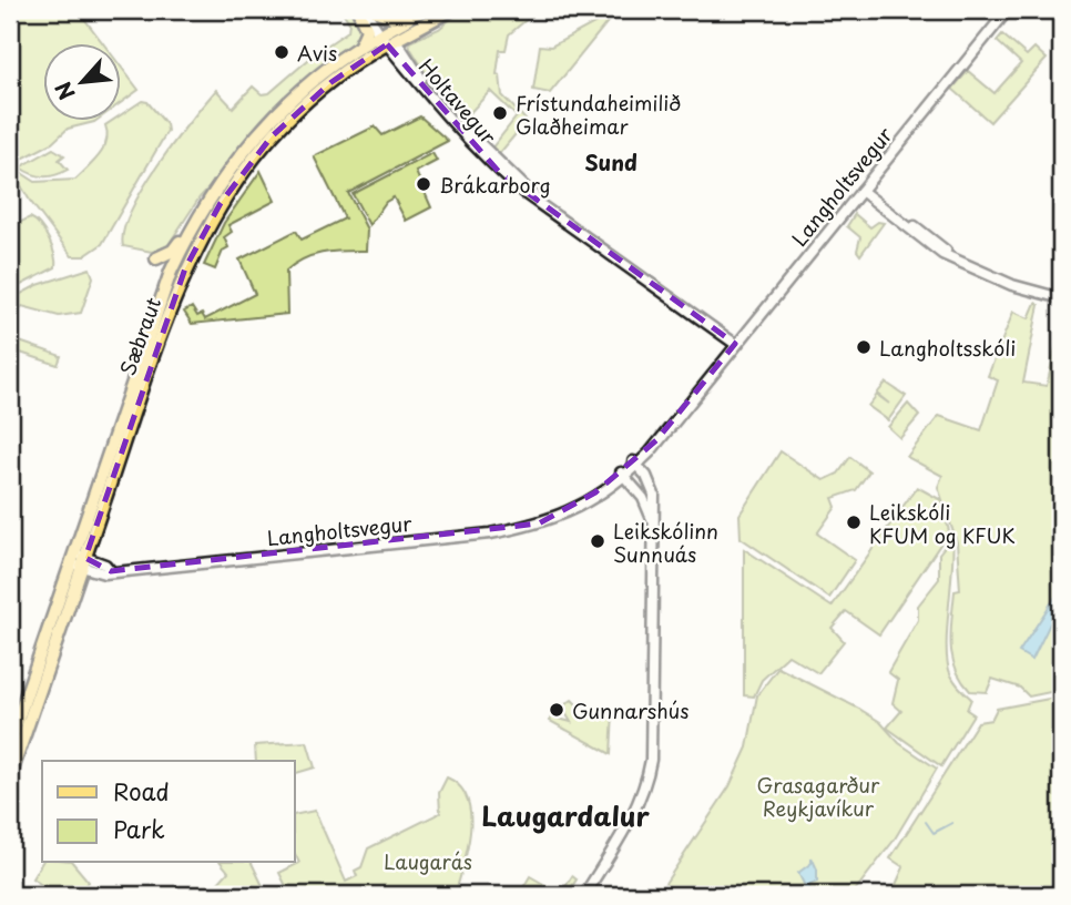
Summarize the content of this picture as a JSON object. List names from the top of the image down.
{
  "streets": {
    "highway": ["Sæbraut"],
    "main road": ["Holtavegur"],
    "street": ["Langholtsvegur"]
  },
  "crossings": [
    ["Holtavegur", "Langholtsvegur"],
    ["Holtavegur", "Sæbraut"],
    ["Langholtsvegur", "Sæbraut"]
  ],
  "districts": ["Sund", "Laugardalur"],
  "parks": ["Grasagarður Reykjavíkur", "Laugarás"],
  "places": [
    "Avis",
    "Frístundaheimilið Glaðheimar",
    "Brákarborg",
    "Langholtsskóli",
    "Leikskóli KFUM og KFUK",
    "Leikskólinn Sunnuás",
    "Gunnarshús"
  ],
  "legend": ["Road", "Park"],
  "north": "bottom left"
}
